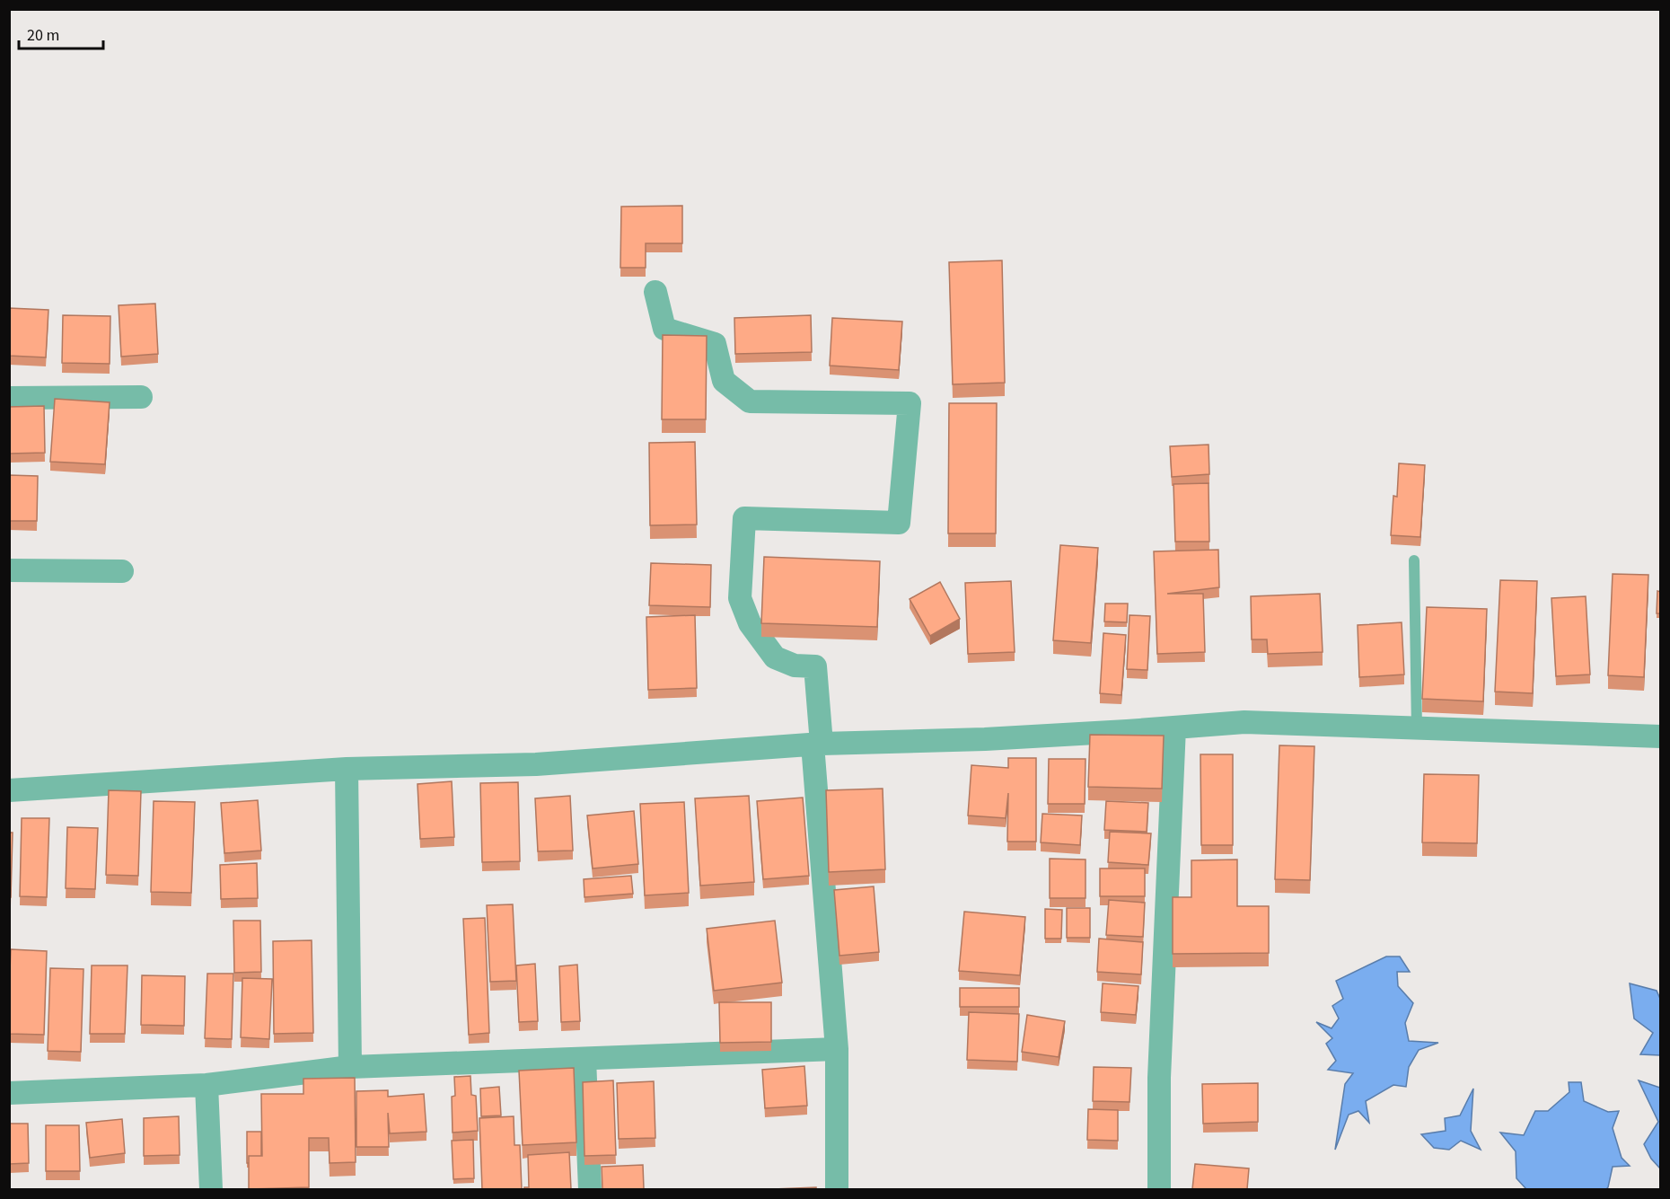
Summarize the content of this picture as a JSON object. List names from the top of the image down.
{
  "scale_bar": "20 m"
}
